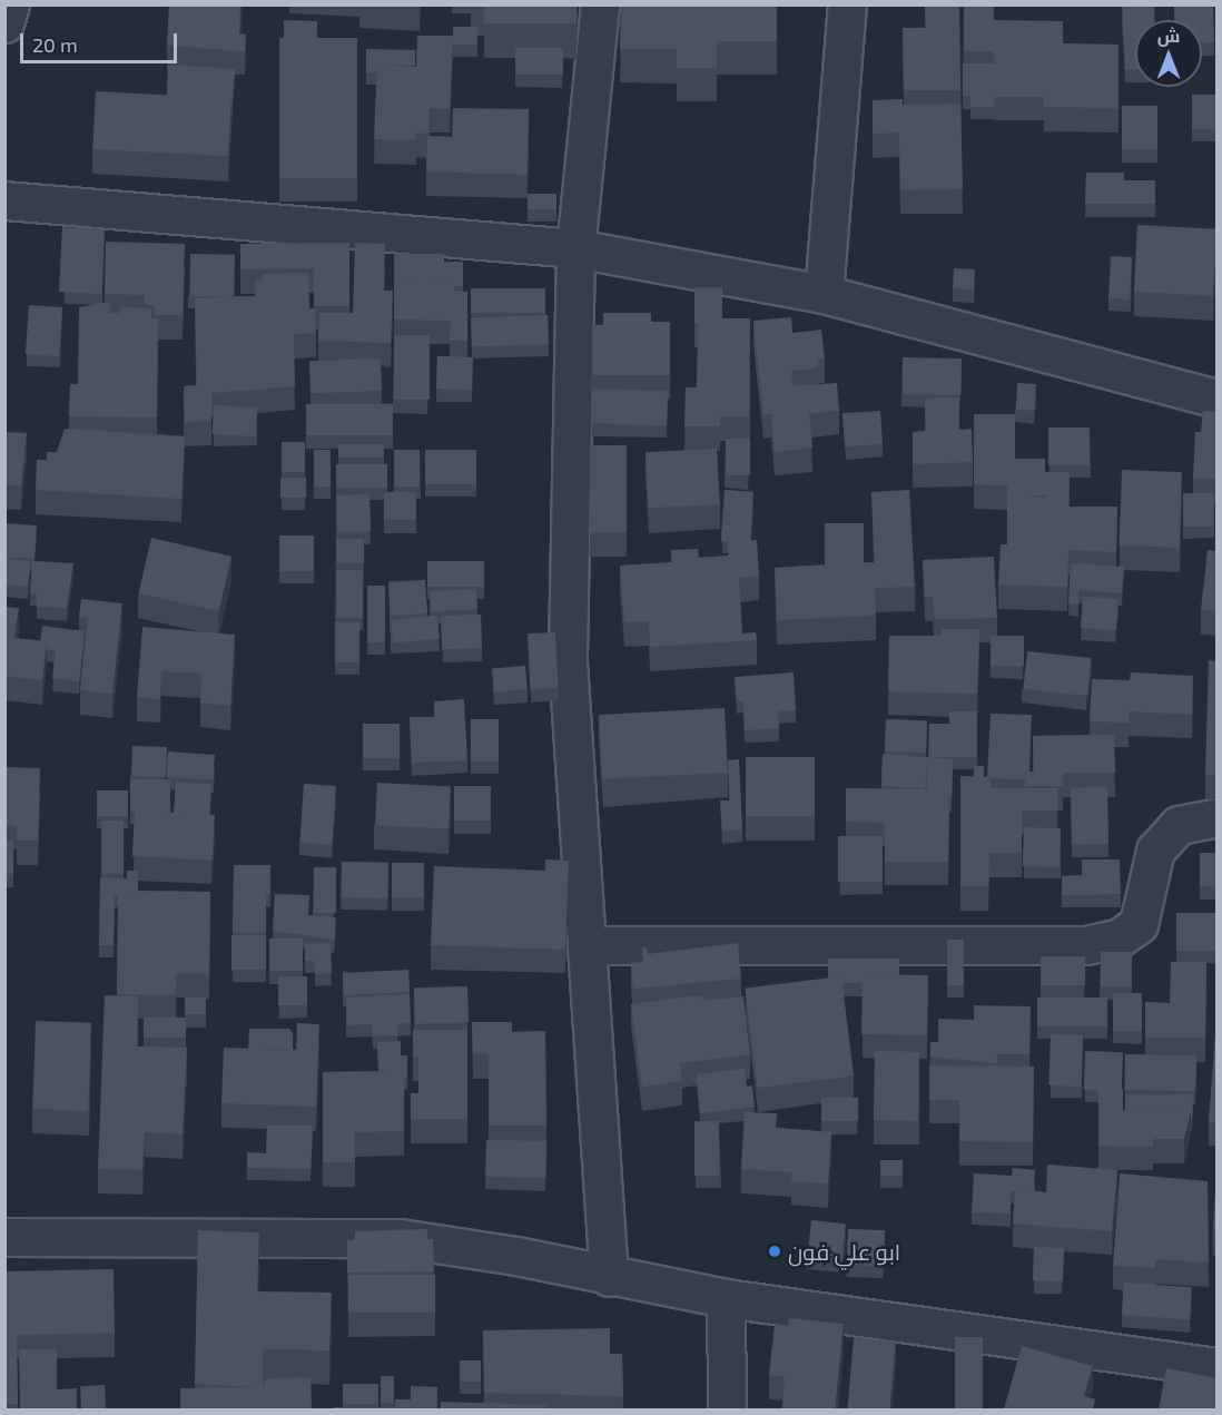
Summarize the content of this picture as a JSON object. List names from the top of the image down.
{
  "places": ["ابو علي فون"],
  "scale_bar": "20 m",
  "north": "top"
}
